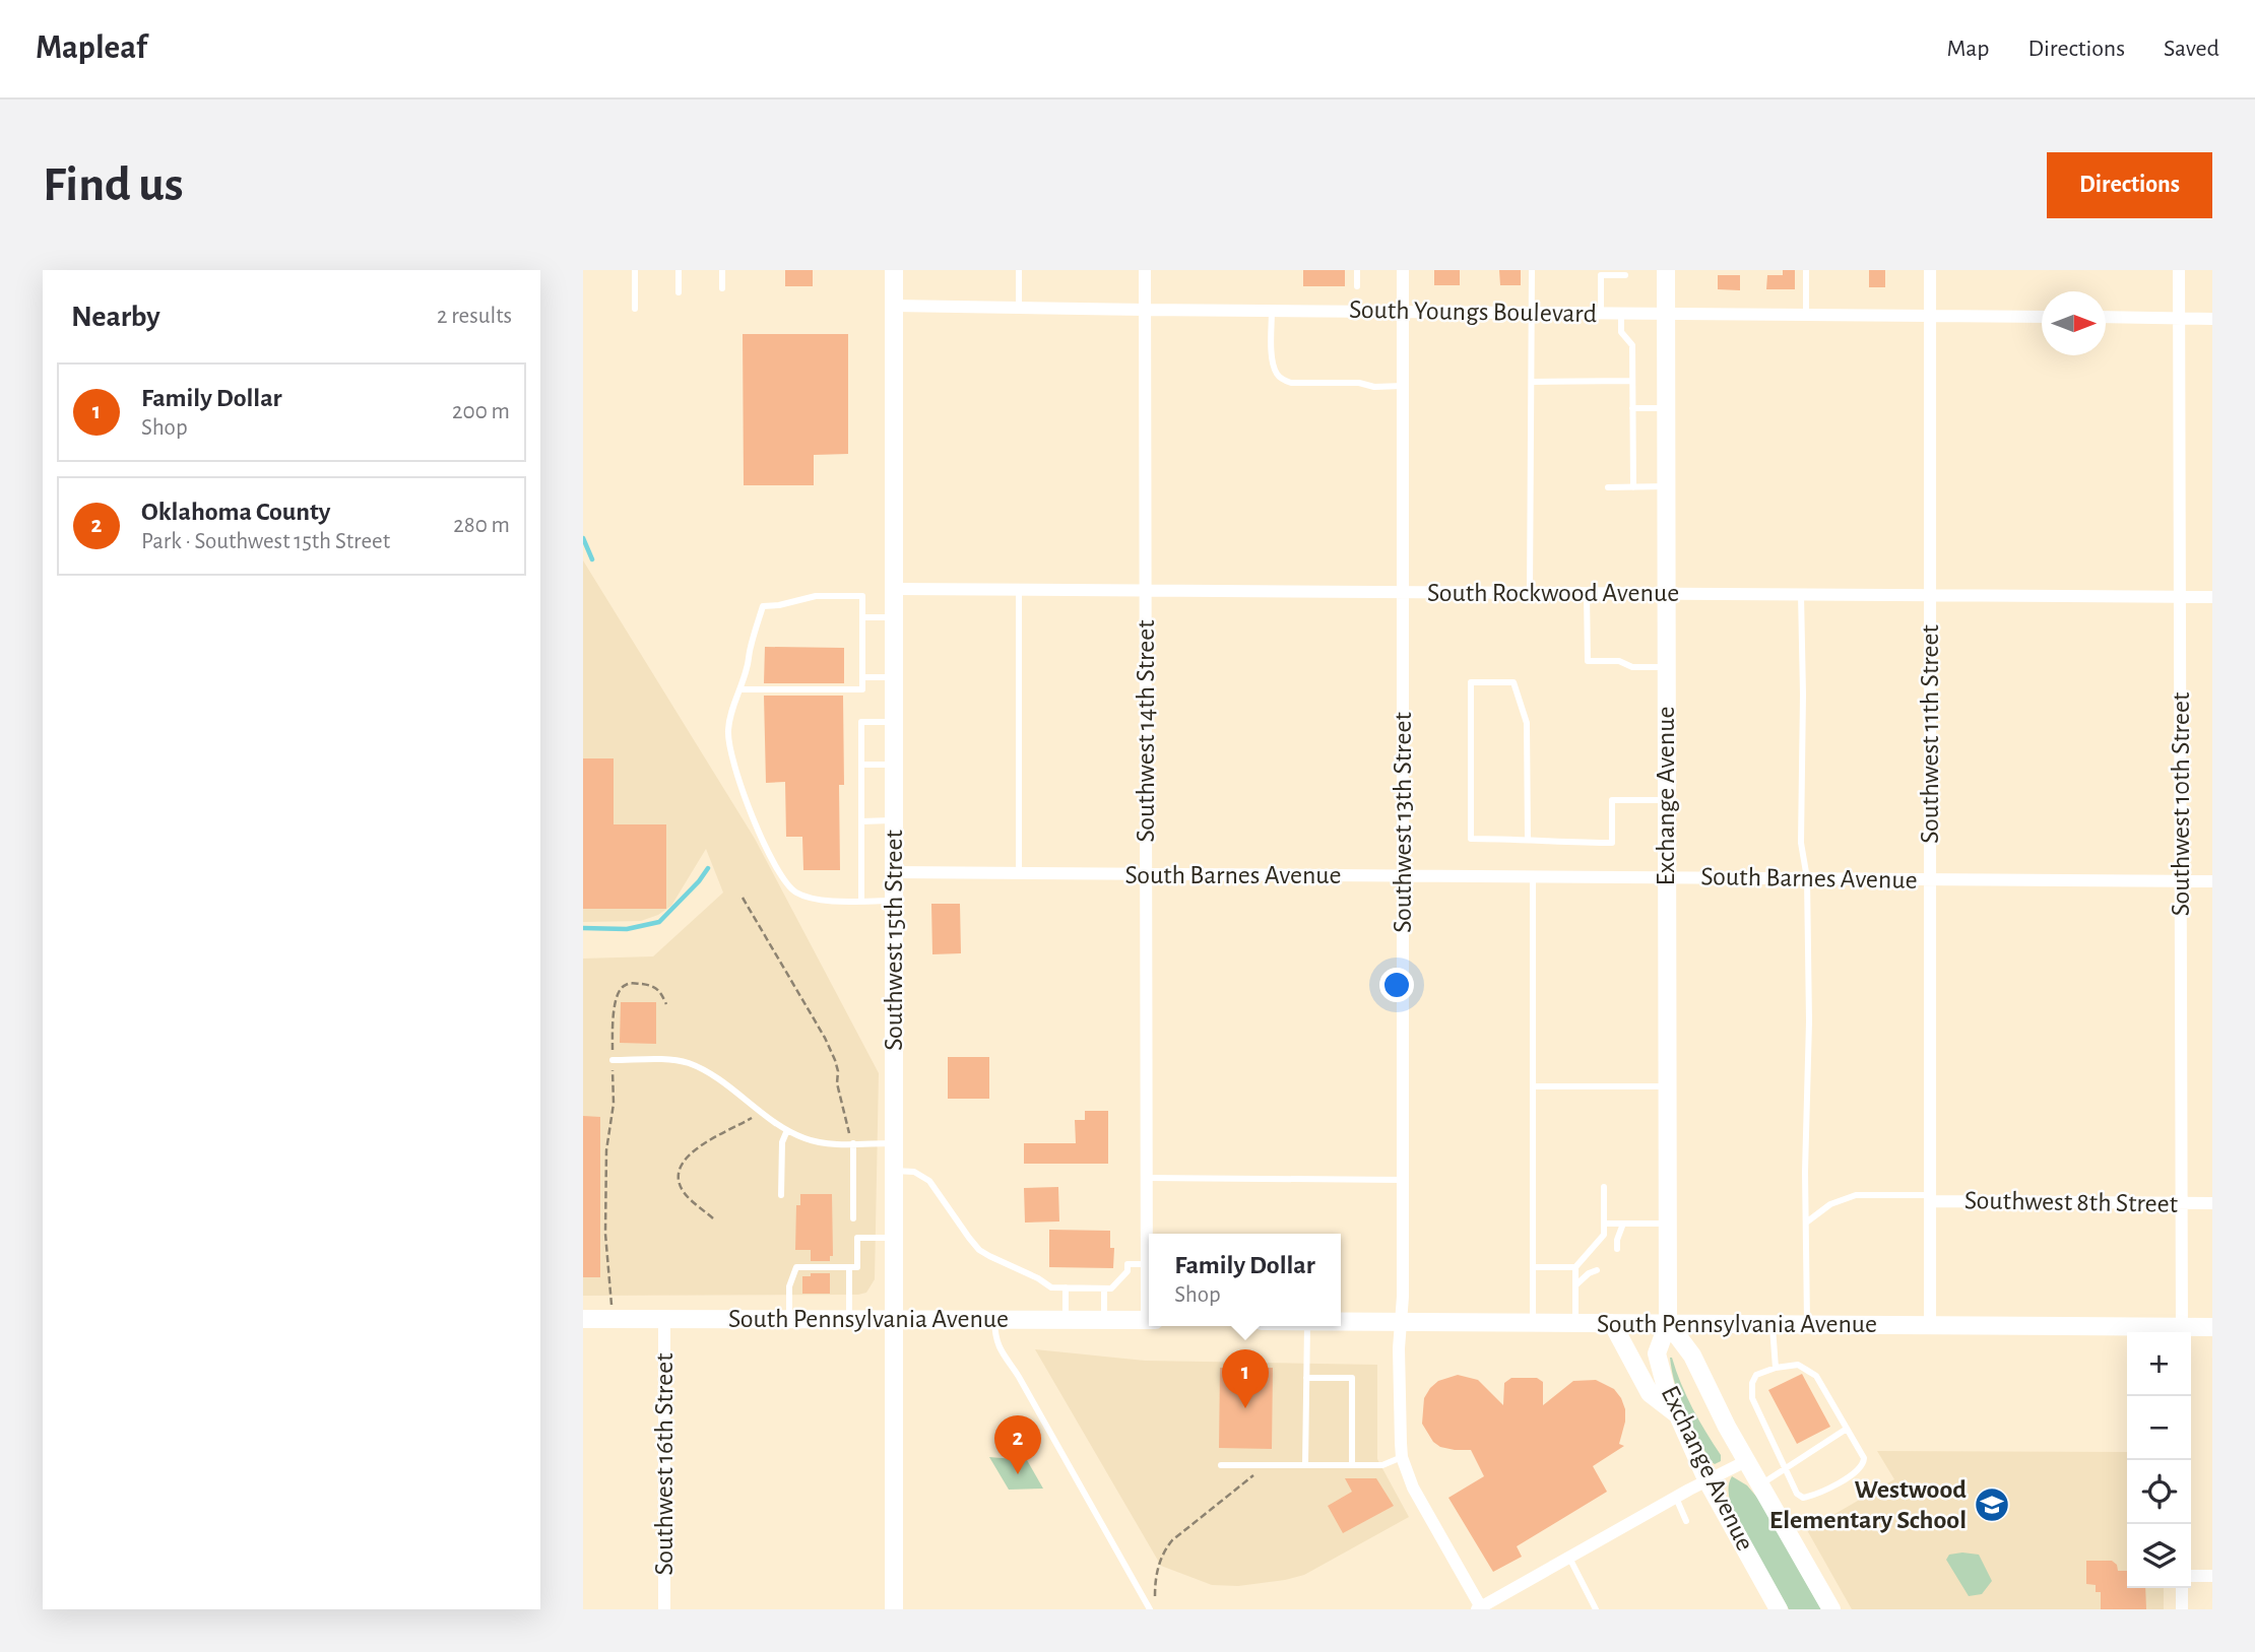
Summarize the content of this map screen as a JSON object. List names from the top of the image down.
{
  "streets": {
    "main road": ["Exchange Avenue", "Southwest 15th Street", "South Pennsylvania Avenue"],
    "street": [
      "South Youngs Boulevard",
      "South Rockwood Avenue",
      "Southwest 14th Street",
      "Southwest 11th Street",
      "Southwest 10th Street",
      "Southwest 13th Street",
      "South Barnes Avenue",
      "Southwest 8th Street",
      "Southwest 16th Street"
    ]
  },
  "crossings": [
    ["South Youngs Boulevard", "Southwest 14th Street"],
    ["South Youngs Boulevard", "Southwest 11th Street"],
    ["South Youngs Boulevard", "Exchange Avenue"],
    ["South Youngs Boulevard", "Southwest 13th Street"],
    ["South Youngs Boulevard", "Southwest 15th Street"],
    ["South Rockwood Avenue", "Southwest 14th Street"],
    ["South Rockwood Avenue", "Southwest 11th Street"],
    ["South Rockwood Avenue", "Exchange Avenue"],
    ["South Rockwood Avenue", "Southwest 10th Street"],
    ["South Rockwood Avenue", "Southwest 13th Street"],
    ["South Rockwood Avenue", "Southwest 15th Street"],
    ["Southwest 14th Street", "South Barnes Avenue"],
    ["Southwest 11th Street", "South Barnes Avenue"],
    ["Southwest 11th Street", "Southwest 8th Street"],
    ["Southwest 11th Street", "South Pennsylvania Avenue"],
    ["Exchange Avenue", "South Barnes Avenue"],
    ["Exchange Avenue", "South Pennsylvania Avenue"],
    ["Southwest 10th Street", "South Barnes Avenue"],
    ["Southwest 10th Street", "Southwest 8th Street"],
    ["Southwest 10th Street", "South Pennsylvania Avenue"],
    ["Southwest 13th Street", "South Barnes Avenue"],
    ["Southwest 13th Street", "South Pennsylvania Avenue"],
    ["South Barnes Avenue", "Southwest 15th Street"],
    ["Southwest 15th Street", "South Pennsylvania Avenue"],
    ["South Pennsylvania Avenue", "Southwest 16th Street"]
  ],
  "places": {
    "school or university": ["Westwood Elementary School"]
  },
  "north": "right",
  "page": {
    "header": "Mapleaf",
    "nav": ["Map", "Directions", "Saved"],
    "buttons": "Directions",
    "title": "Find us",
    "heading": ["Nearby", "2 results"],
    "list": [
      {
        "mark": "1",
        "name": "Family Dollar",
        "note": "Shop",
        "value": "200 m"
      },
      {
        "mark": "2",
        "name": "Oklahoma County",
        "note": "Park · Southwest 15th Street",
        "value": "280 m"
      }
    ],
    "popup": ["Family Dollar", "Shop"],
    "map_buttons": ["+", "−"],
    "pins": ["1", "2"]
  }
}
